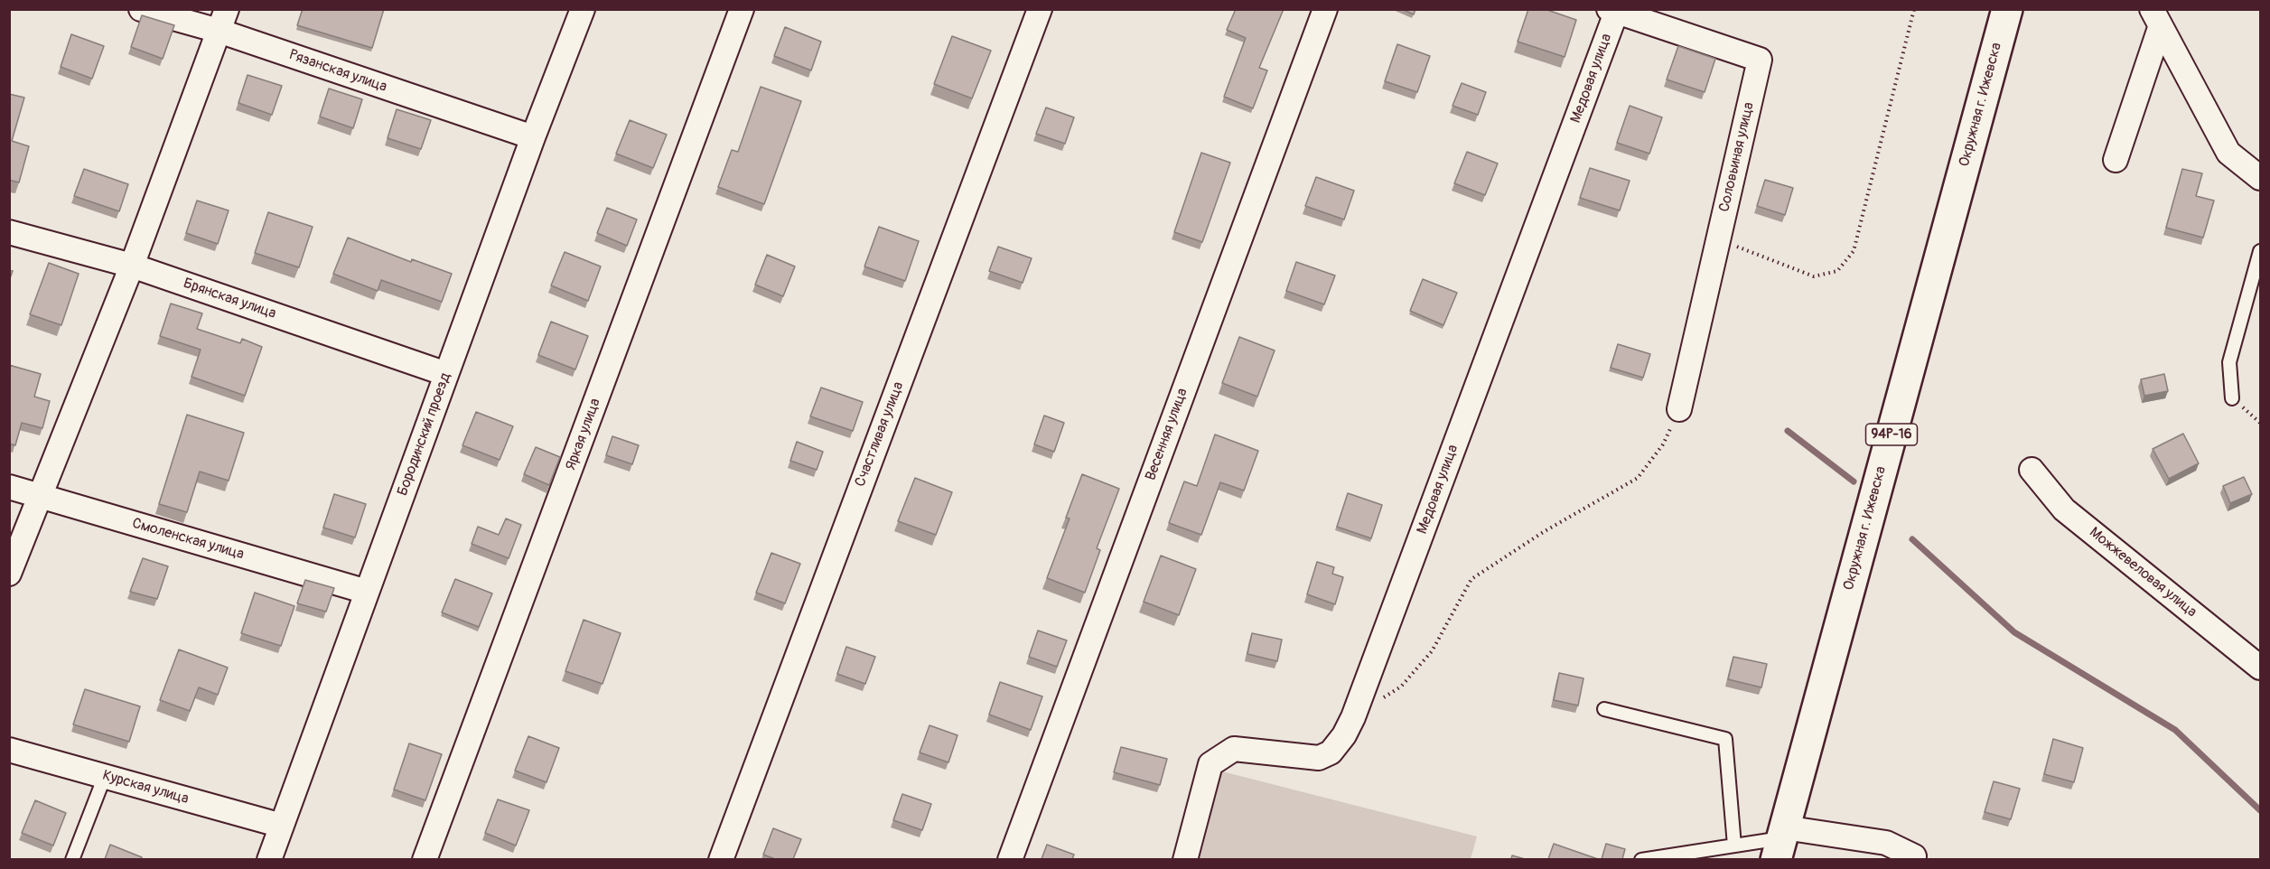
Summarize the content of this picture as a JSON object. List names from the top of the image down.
{
  "streets": {
    "main road": ["Окружная г. Ижевска", "94Р-16"],
    "street": [
      "Рязанская улица",
      "Медовая улица",
      "Соловьиная улица",
      "Брянская улица",
      "Бородинский проезд",
      "Яркая улица",
      "Счастливая улица",
      "Весенняя улица",
      "Смоленская улица",
      "Можжевеловая улица",
      "Курская улица"
    ]
  },
  "crossings": [
    ["Рязанская улица", "Бородинский проезд"],
    ["Медовая улица", "Соловьиная улица"],
    ["Брянская улица", "Бородинский проезд"],
    ["Бородинский проезд", "Смоленская улица"],
    ["Бородинский проезд", "Курская улица"]
  ]
}
